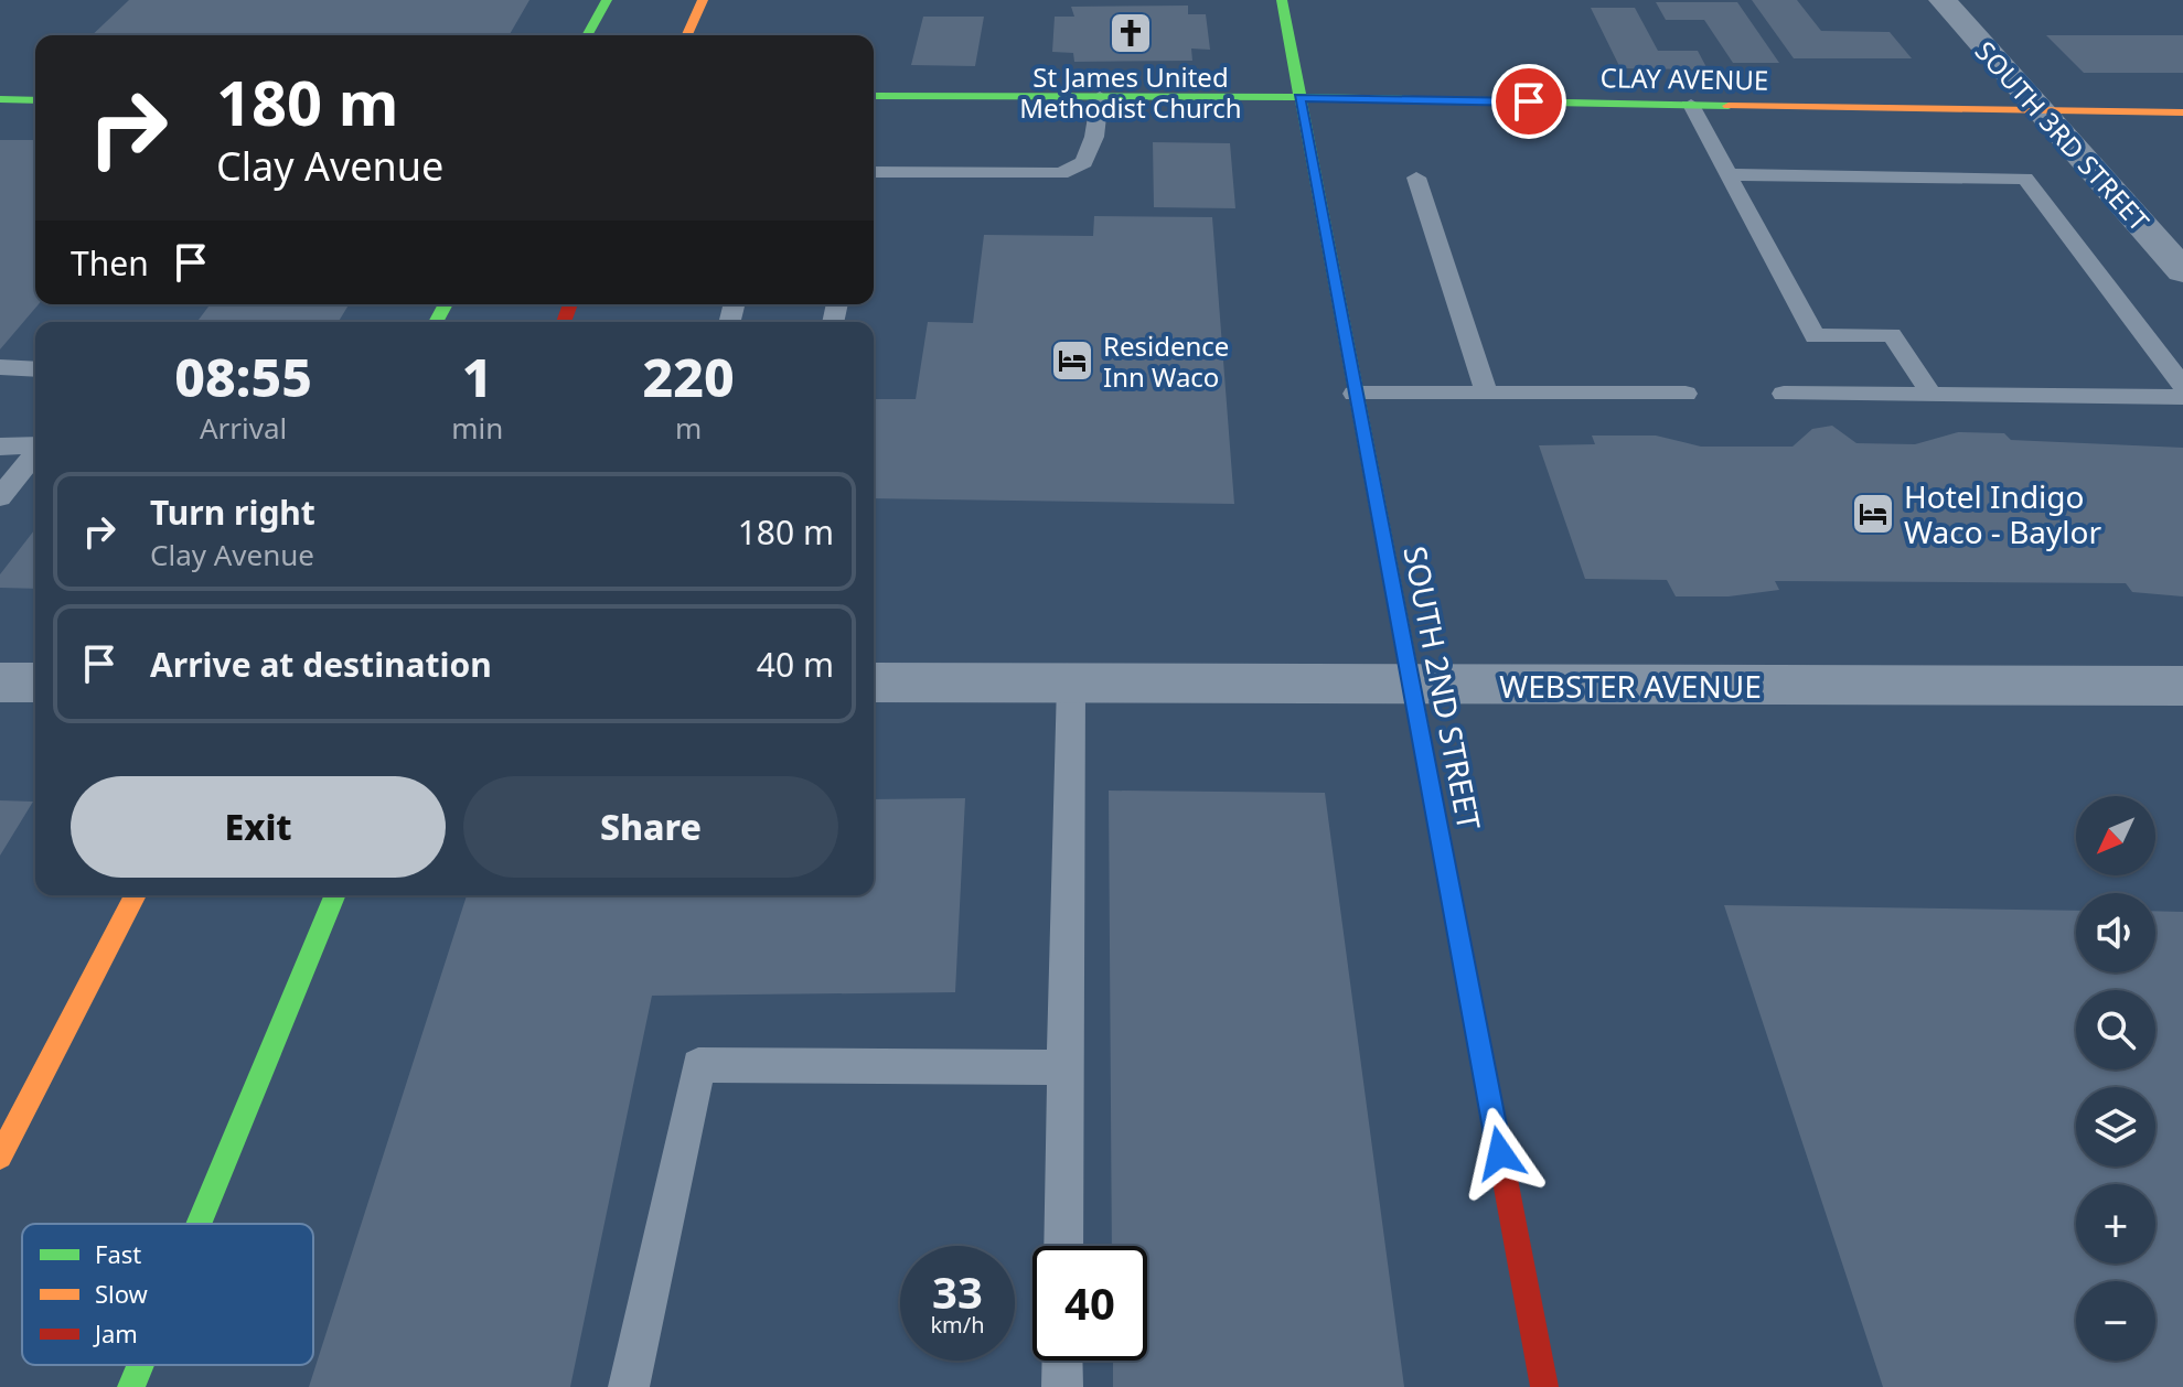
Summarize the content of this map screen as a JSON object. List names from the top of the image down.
{
  "streets": {
    "street": [
      "CLAY AVENUE",
      "SOUTH 3RD STREET",
      "WEBSTER AVENUE",
      "SOUTH 2ND STREET"
    ]
  },
  "crossings": [
    ["CLAY AVENUE", "SOUTH 3RD STREET"],
    ["CLAY AVENUE", "SOUTH 2ND STREET"],
    ["WEBSTER AVENUE", "SOUTH 2ND STREET"]
  ],
  "places": {
    "church": ["St James United Methodist Church"],
    "hotel": ["Residence Inn Waco", "Hotel Indigo Waco - Baylor"]
  },
  "legend": ["Fast", "Slow", "Jam"],
  "north": "bottom left",
  "page": {
    "turn": ["180 m", "Clay Avenue"],
    "then": "Then",
    "eta": [
      "08:55",
      "Arrival",
      "1",
      "min",
      "220",
      "m"
    ],
    "list": [
      {
        "name": "Turn right",
        "note": "Clay Avenue",
        "value": "180 m"
      },
      {
        "name": "Arrive at destination",
        "value": "40 m"
      }
    ],
    "buttons": ["Exit", "Share"],
    "map_buttons": ["+", "−"],
    "speed": "33 km/h",
    "limit": "40"
  }
}
